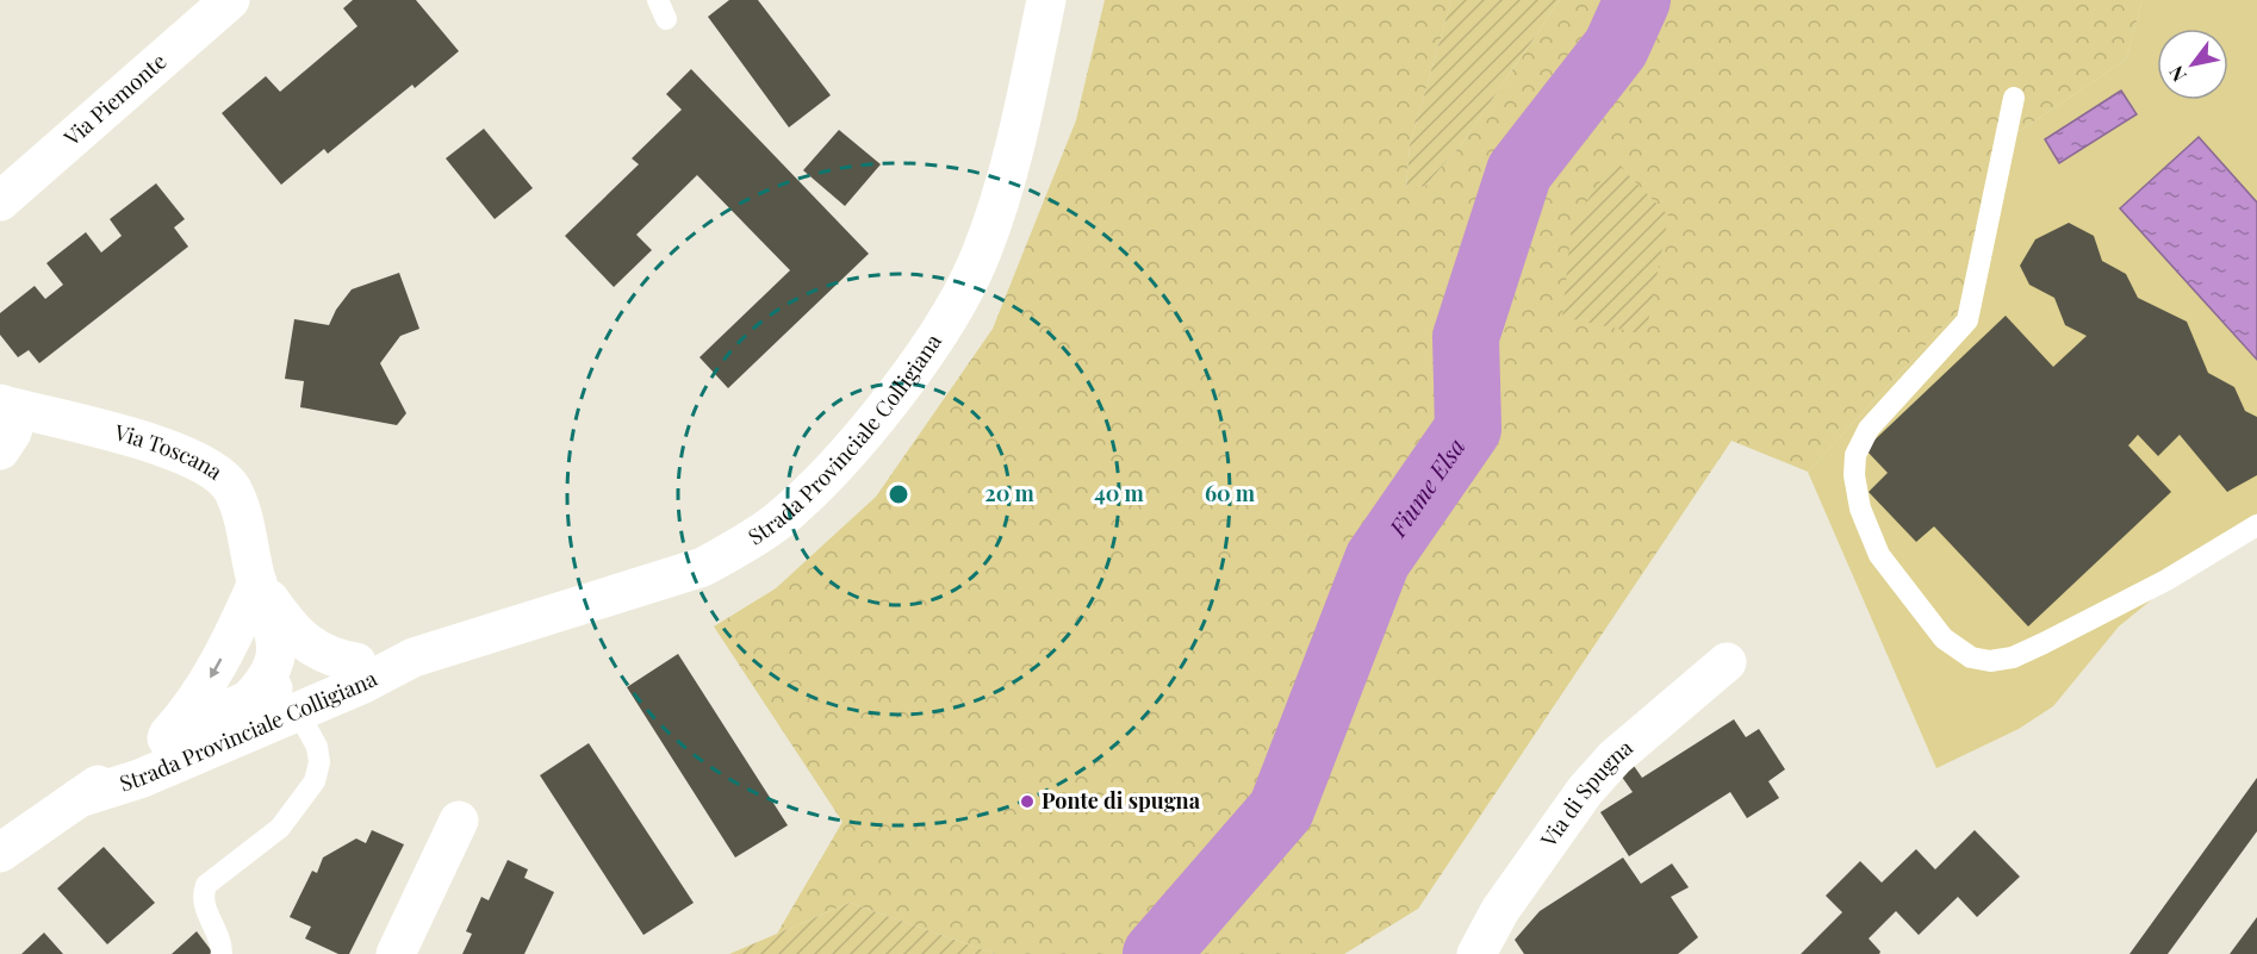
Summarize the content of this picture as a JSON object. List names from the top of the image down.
{
  "streets": {
    "street": [
      "Via Piemonte",
      "Strada Provinciale Colligiana",
      "Via Toscana",
      "Via di Spugna"
    ]
  },
  "crossings": [
    ["Strada Provinciale Colligiana", "Via Toscana"]
  ],
  "water": ["Fiume Elsa"],
  "places": ["Ponte di spugna"],
  "north": "bottom left",
  "rings": ["20 m", "40 m", "60 m"]
}
